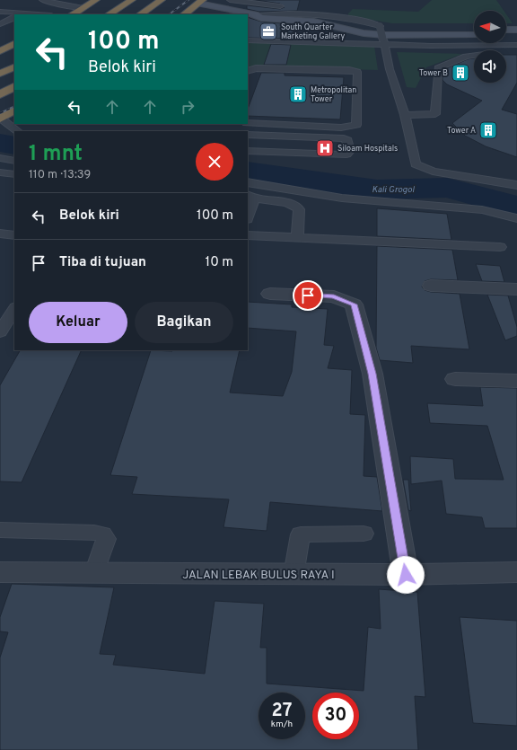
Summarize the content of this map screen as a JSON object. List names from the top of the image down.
{
  "streets": {
    "street": ["JALAN LEBAK BULUS RAYA I"]
  },
  "water": ["Kali Grogol"],
  "places": {
    "office": ["South Quarter Marketing Gallery"],
    "building": ["Tower B", "Metropolitan Tower", "Tower A"],
    "hospital": ["Siloam Hospitals"]
  },
  "north": "left",
  "page": {
    "turn": ["100 m", "Belok kiri"],
    "heading": ["1 mnt", "110 m · 13:39"],
    "list": [
      {
        "name": "Belok kiri",
        "value": "100 m"
      },
      {
        "name": "Tiba di tujuan",
        "value": "10 m"
      }
    ],
    "buttons": ["Keluar", "Bagikan"],
    "speed": "27 km/h",
    "limit": "30"
  }
}
